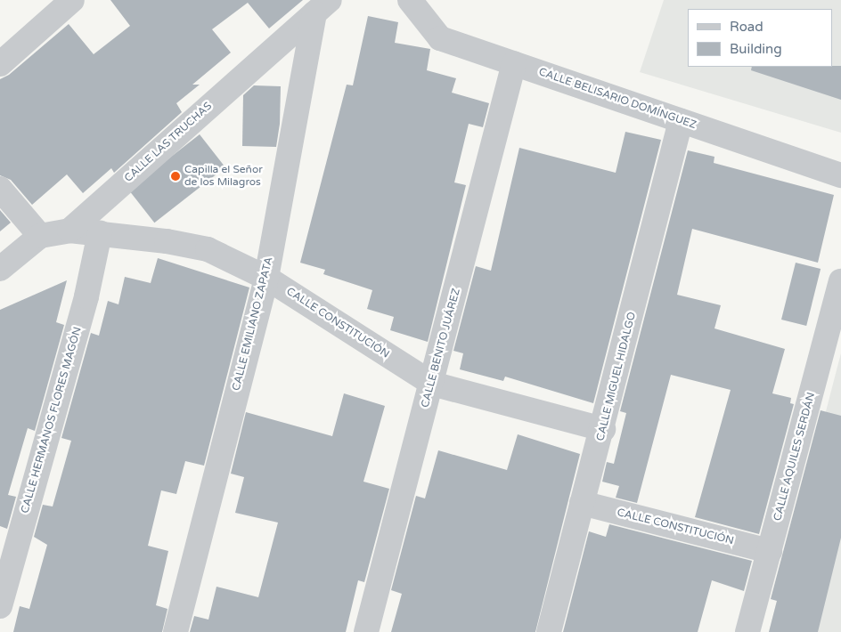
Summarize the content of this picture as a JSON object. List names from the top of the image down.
{
  "streets": {
    "street": [
      "CALLE BELISARIO DOMÍNGUEZ",
      "CALLE LAS TRUCHAS",
      "CALLE CONSTITUCIÓN",
      "CALLE EMILIANO ZAPATA",
      "CALLE BENITO JUÁREZ",
      "CALLE MIGUEL HIDALGO",
      "CALLE HERMANOS FLORES MAGÓN",
      "CALLE AQUILES SERDÁN"
    ]
  },
  "crossings": [
    ["CALLE BELISARIO DOMÍNGUEZ", "CALLE BENITO JUÁREZ"],
    ["CALLE BELISARIO DOMÍNGUEZ", "CALLE MIGUEL HIDALGO"],
    ["CALLE LAS TRUCHAS", "CALLE CONSTITUCIÓN"],
    ["CALLE LAS TRUCHAS", "CALLE EMILIANO ZAPATA"],
    ["CALLE CONSTITUCIÓN", "CALLE EMILIANO ZAPATA"],
    ["CALLE CONSTITUCIÓN", "CALLE BENITO JUÁREZ"],
    ["CALLE CONSTITUCIÓN", "CALLE MIGUEL HIDALGO"],
    ["CALLE CONSTITUCIÓN", "CALLE HERMANOS FLORES MAGÓN"],
    ["CALLE CONSTITUCIÓN", "CALLE AQUILES SERDÁN"]
  ],
  "places": ["Capilla el Señor de los Milagros"],
  "legend": ["Road", "Building"]
}
